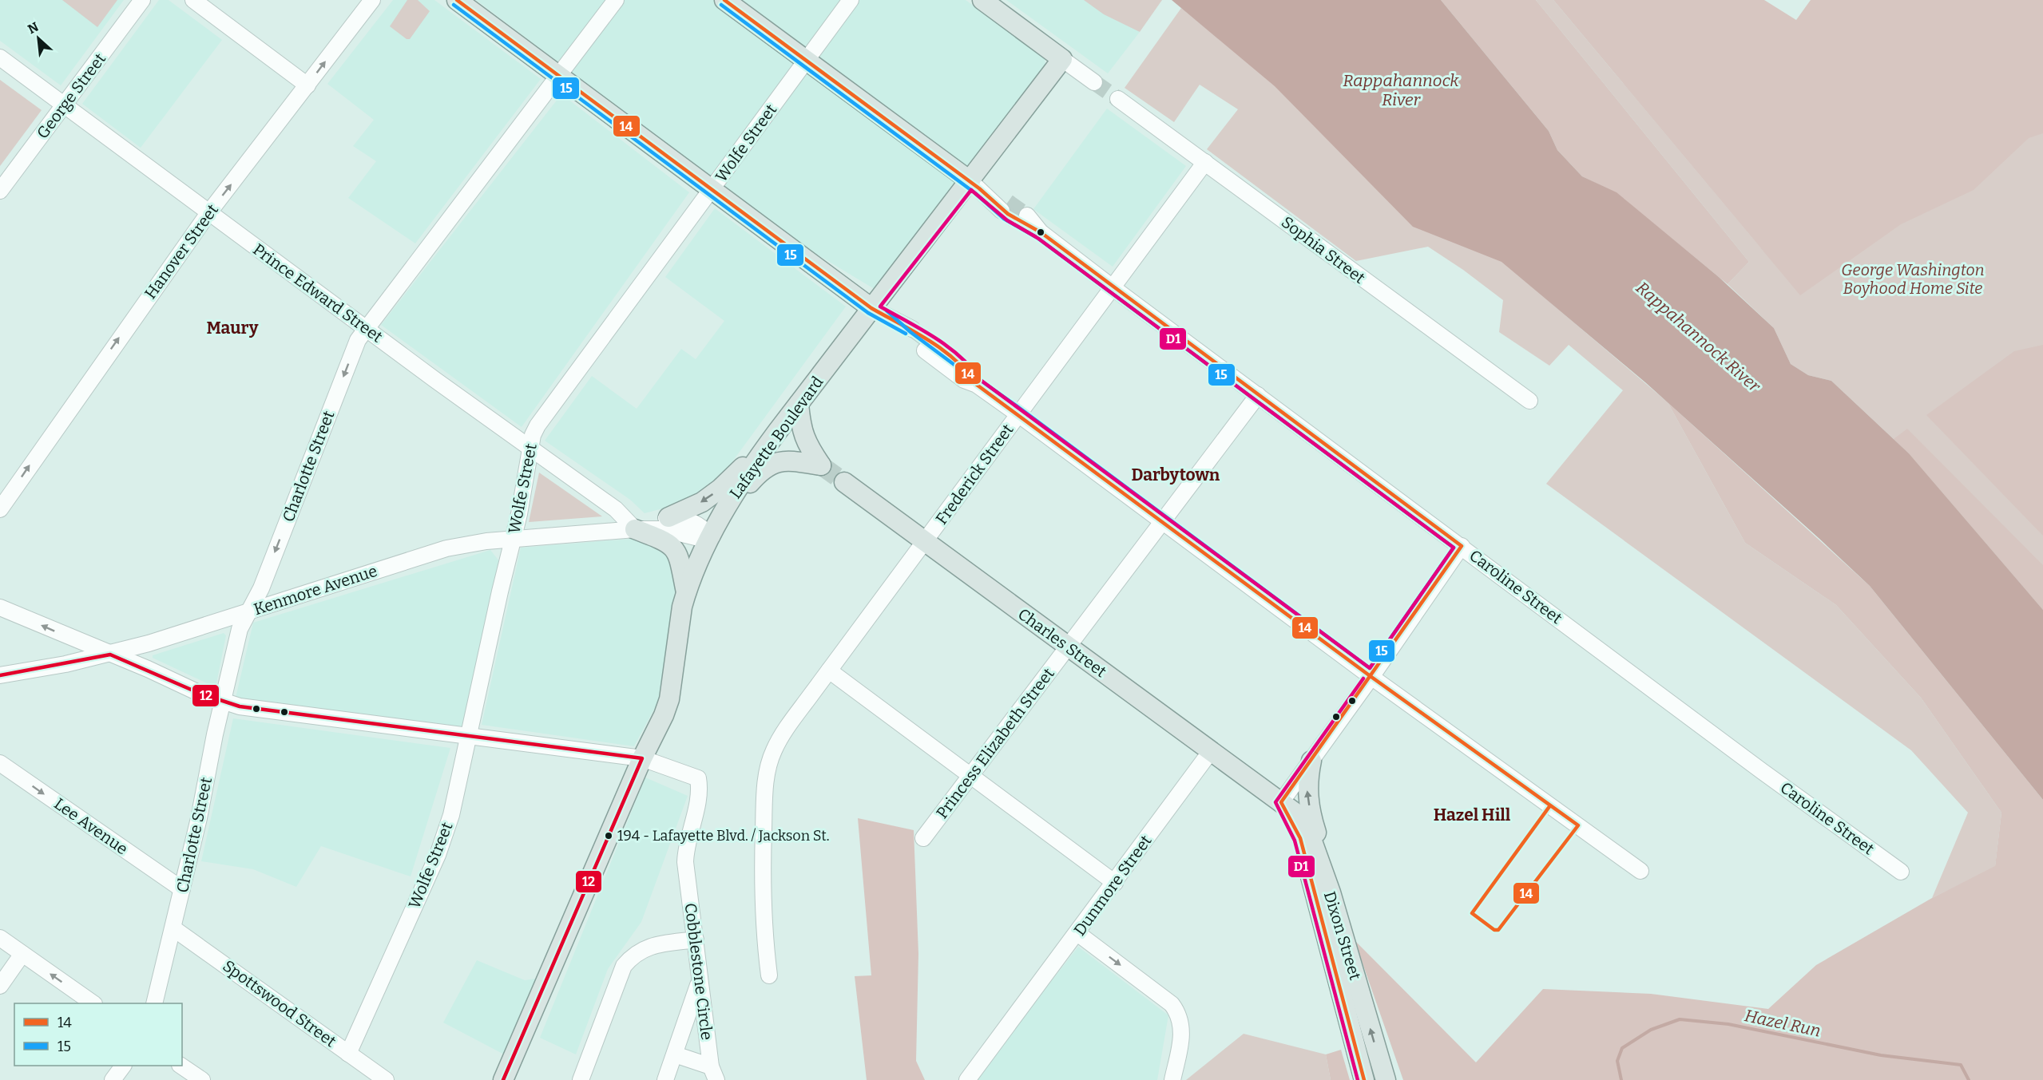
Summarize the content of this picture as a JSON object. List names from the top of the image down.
{
  "streets": {
    "main road": ["Lafayette Boulevard", "Charles Street", "Dixon Street"],
    "street": [
      "George Street",
      "Wolfe Street",
      "Sophia Street",
      "Hanover Street",
      "Prince Edward Street",
      "Charlotte Street",
      "Frederick Street",
      "Caroline Street",
      "Kenmore Avenue",
      "Princess Elizabeth Street",
      "Lee Avenue",
      "Dunmore Street",
      "Cobblestone Circle",
      "Spottswood Street"
    ]
  },
  "crossings": [
    ["George Street", "Prince Edward Street"],
    ["Wolfe Street", "Prince Edward Street"],
    ["Wolfe Street", "Kenmore Avenue"],
    ["Wolfe Street", "Spottswood Street"],
    ["Sophia Street", "Frederick Street"],
    ["Hanover Street", "Prince Edward Street"],
    ["Prince Edward Street", "Charlotte Street"],
    ["Prince Edward Street", "Kenmore Avenue"],
    ["Lafayette Boulevard", "Kenmore Avenue"],
    ["Lafayette Boulevard", "Cobblestone Circle"],
    ["Charlotte Street", "Kenmore Avenue"],
    ["Charlotte Street", "Lee Avenue"],
    ["Charlotte Street", "Spottswood Street"],
    ["Frederick Street", "Caroline Street"],
    ["Frederick Street", "Charles Street"],
    ["Caroline Street", "Princess Elizabeth Street"],
    ["Charles Street", "Princess Elizabeth Street"],
    ["Charles Street", "Dunmore Street"],
    ["Charles Street", "Dixon Street"]
  ],
  "one_way": ["Hanover Street", "Lee Avenue"],
  "districts": ["Maury", "Darbytown", "Hazel Hill"],
  "water": ["Rappahannock River", "Hazel Run"],
  "parks": ["George Washington Boyhood Home Site"],
  "places": ["194 - Lafayette Blvd. / Jackson St."],
  "lines": [
    "transit line 14",
    "transit line 15",
    "transit line D1",
    "transit line 12"
  ],
  "legend": ["14", "15"],
  "north": "top left"
}
